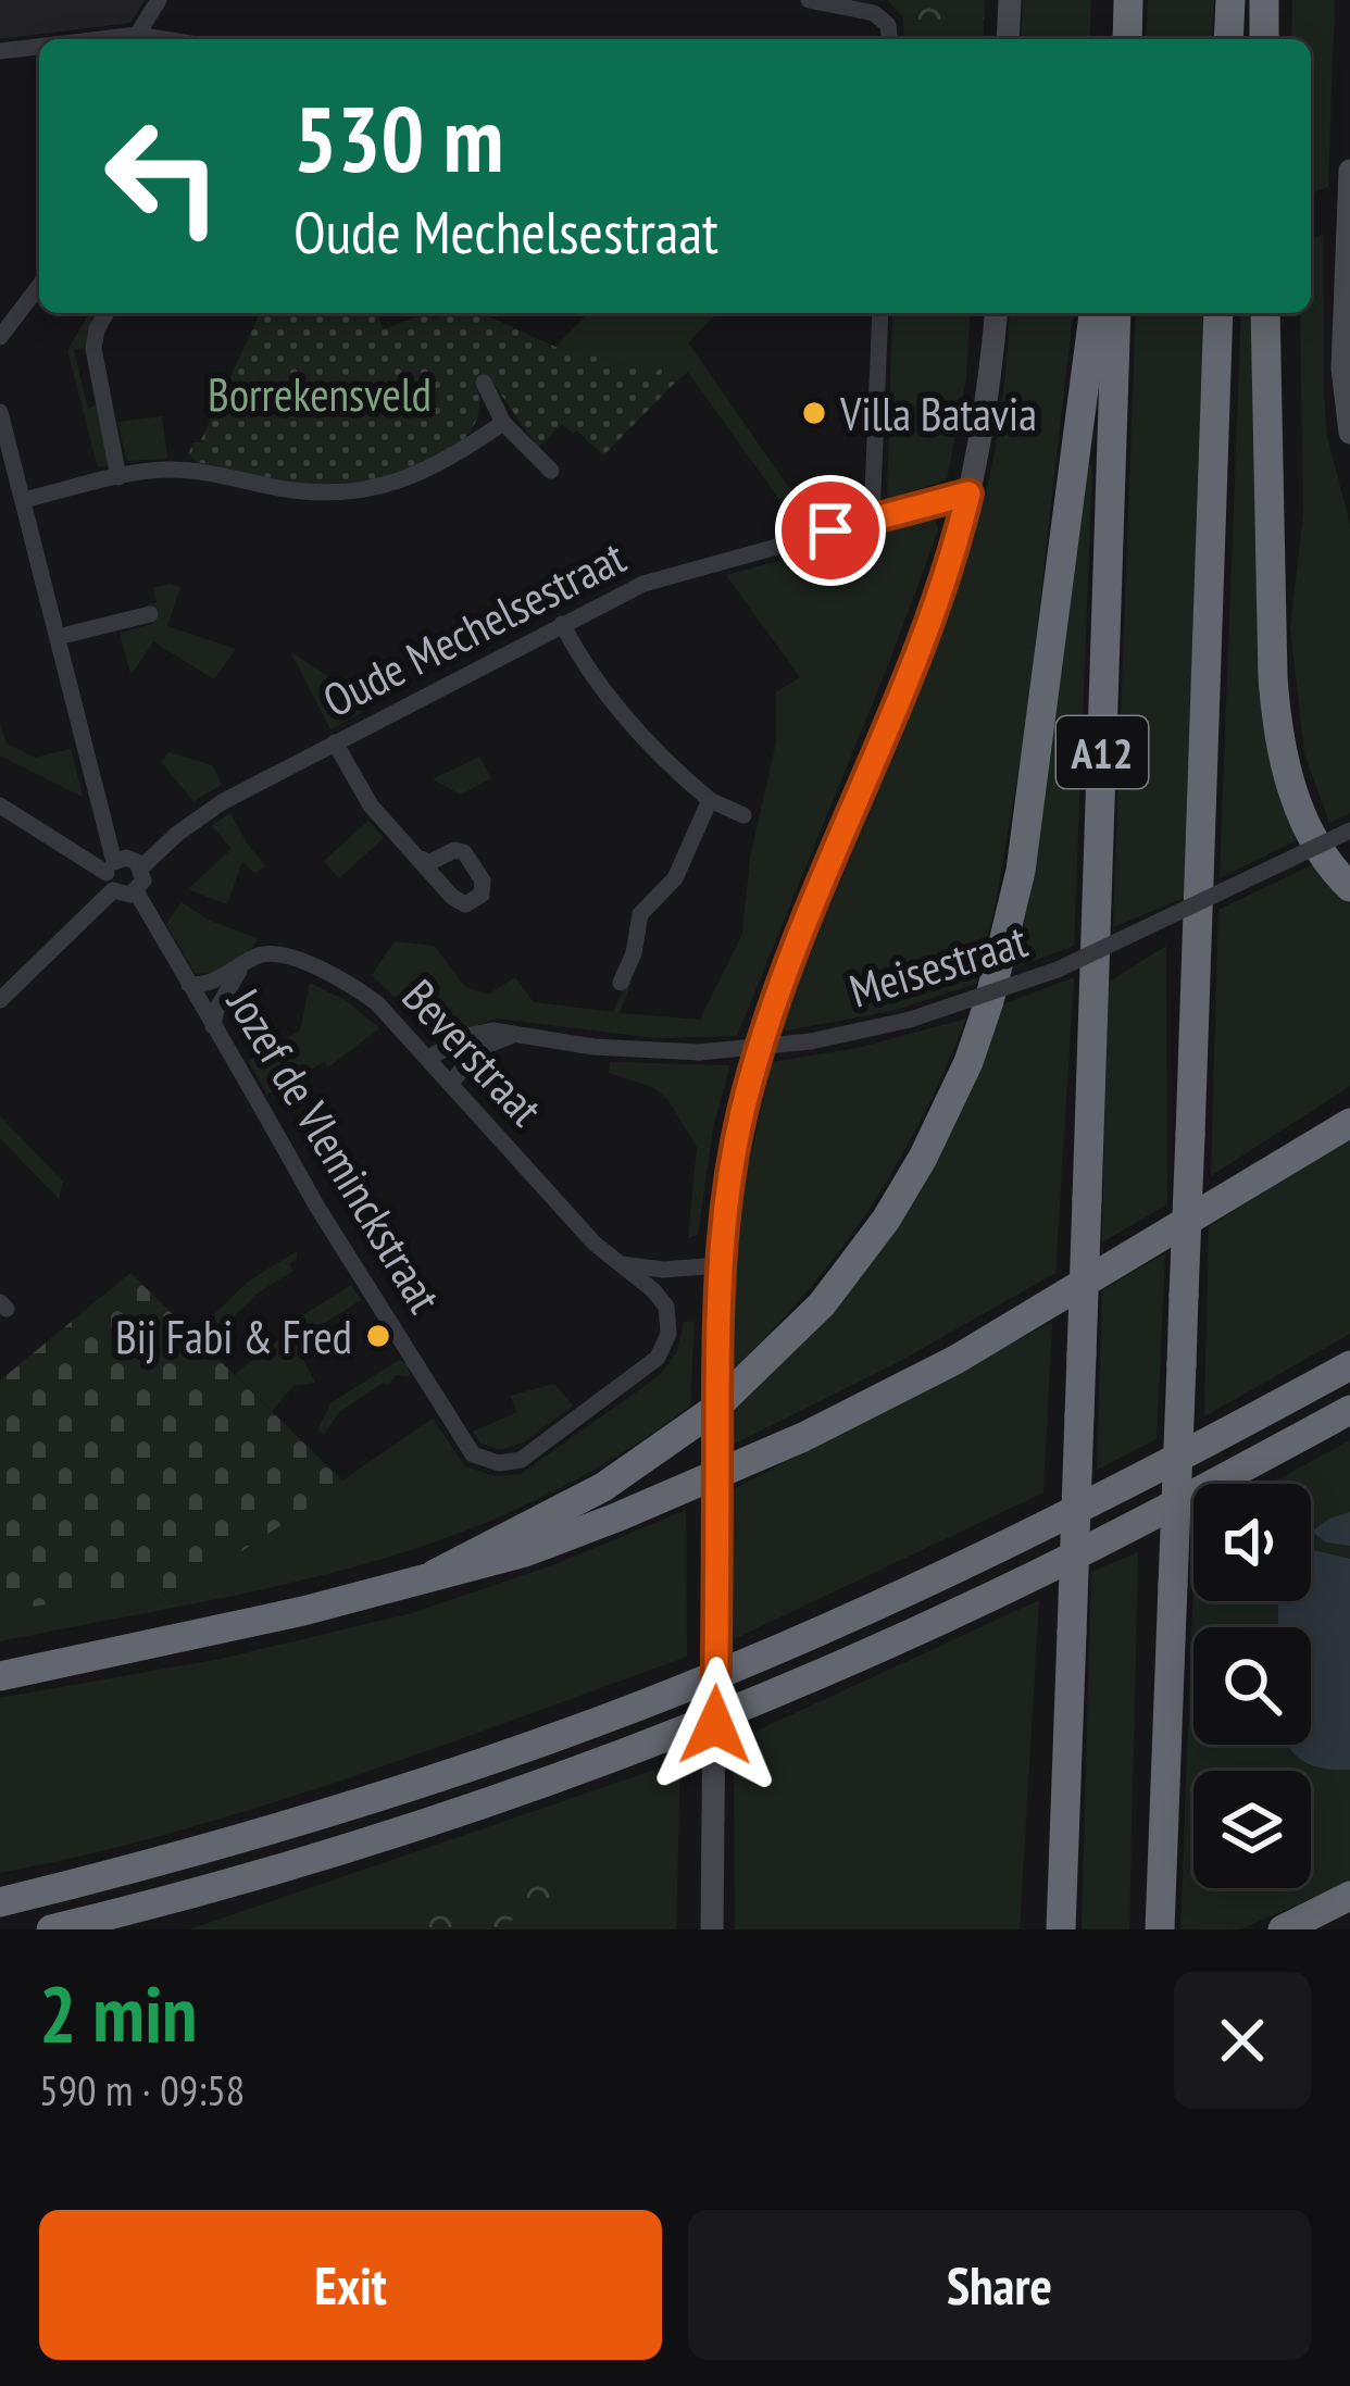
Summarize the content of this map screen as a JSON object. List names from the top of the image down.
{
  "streets": {
    "highway": ["A12"],
    "street": [
      "Oude Mechelsestraat",
      "Meisestraat",
      "Beverstraat",
      "Jozef de Vleminckstraat"
    ]
  },
  "crossings": [
    ["Oude Mechelsestraat", "Jozef de Vleminckstraat"],
    ["Meisestraat", "Beverstraat"],
    ["Beverstraat", "Jozef de Vleminckstraat"]
  ],
  "parks": ["Borrekensveld"],
  "places": ["Villa Batavia", "Bij Fabi & Fred"],
  "page": {
    "turn": ["530 m", "Oude Mechelsestraat"],
    "heading": ["2 min", "590 m · 09:58"],
    "buttons": ["Exit", "Share"]
  }
}
